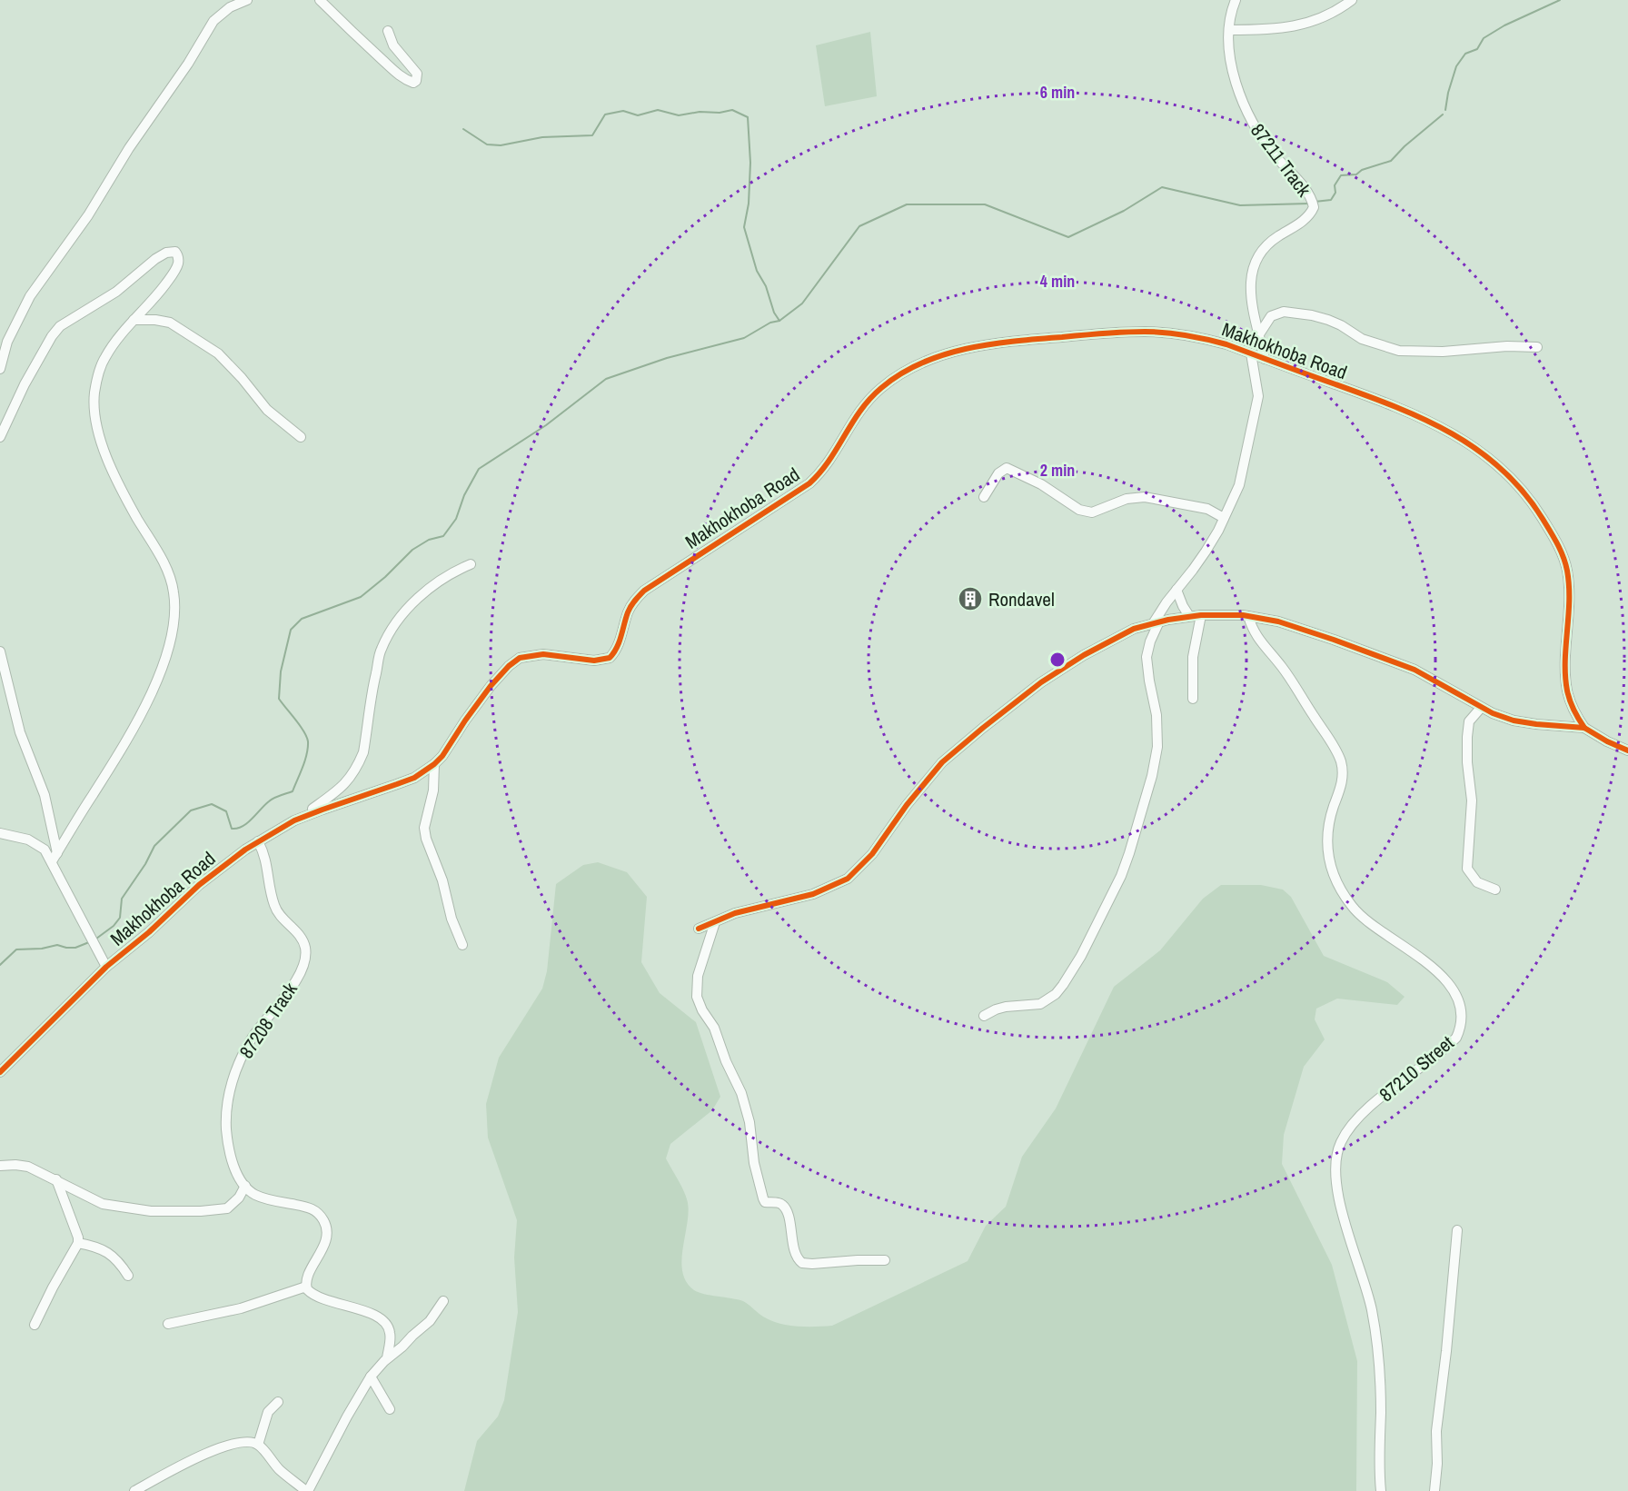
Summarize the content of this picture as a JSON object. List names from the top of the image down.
{
  "streets": {
    "street": [
      "87211 Track",
      "Makhokhoba Road",
      "87208 Track",
      "87210 Street"
    ]
  },
  "crossings": [
    ["87211 Track", "Makhokhoba Road"],
    ["Makhokhoba Road", "87208 Track"]
  ],
  "places": {
    "building": ["Rondavel"]
  },
  "rings": ["6 min", "4 min", "2 min"]
}
